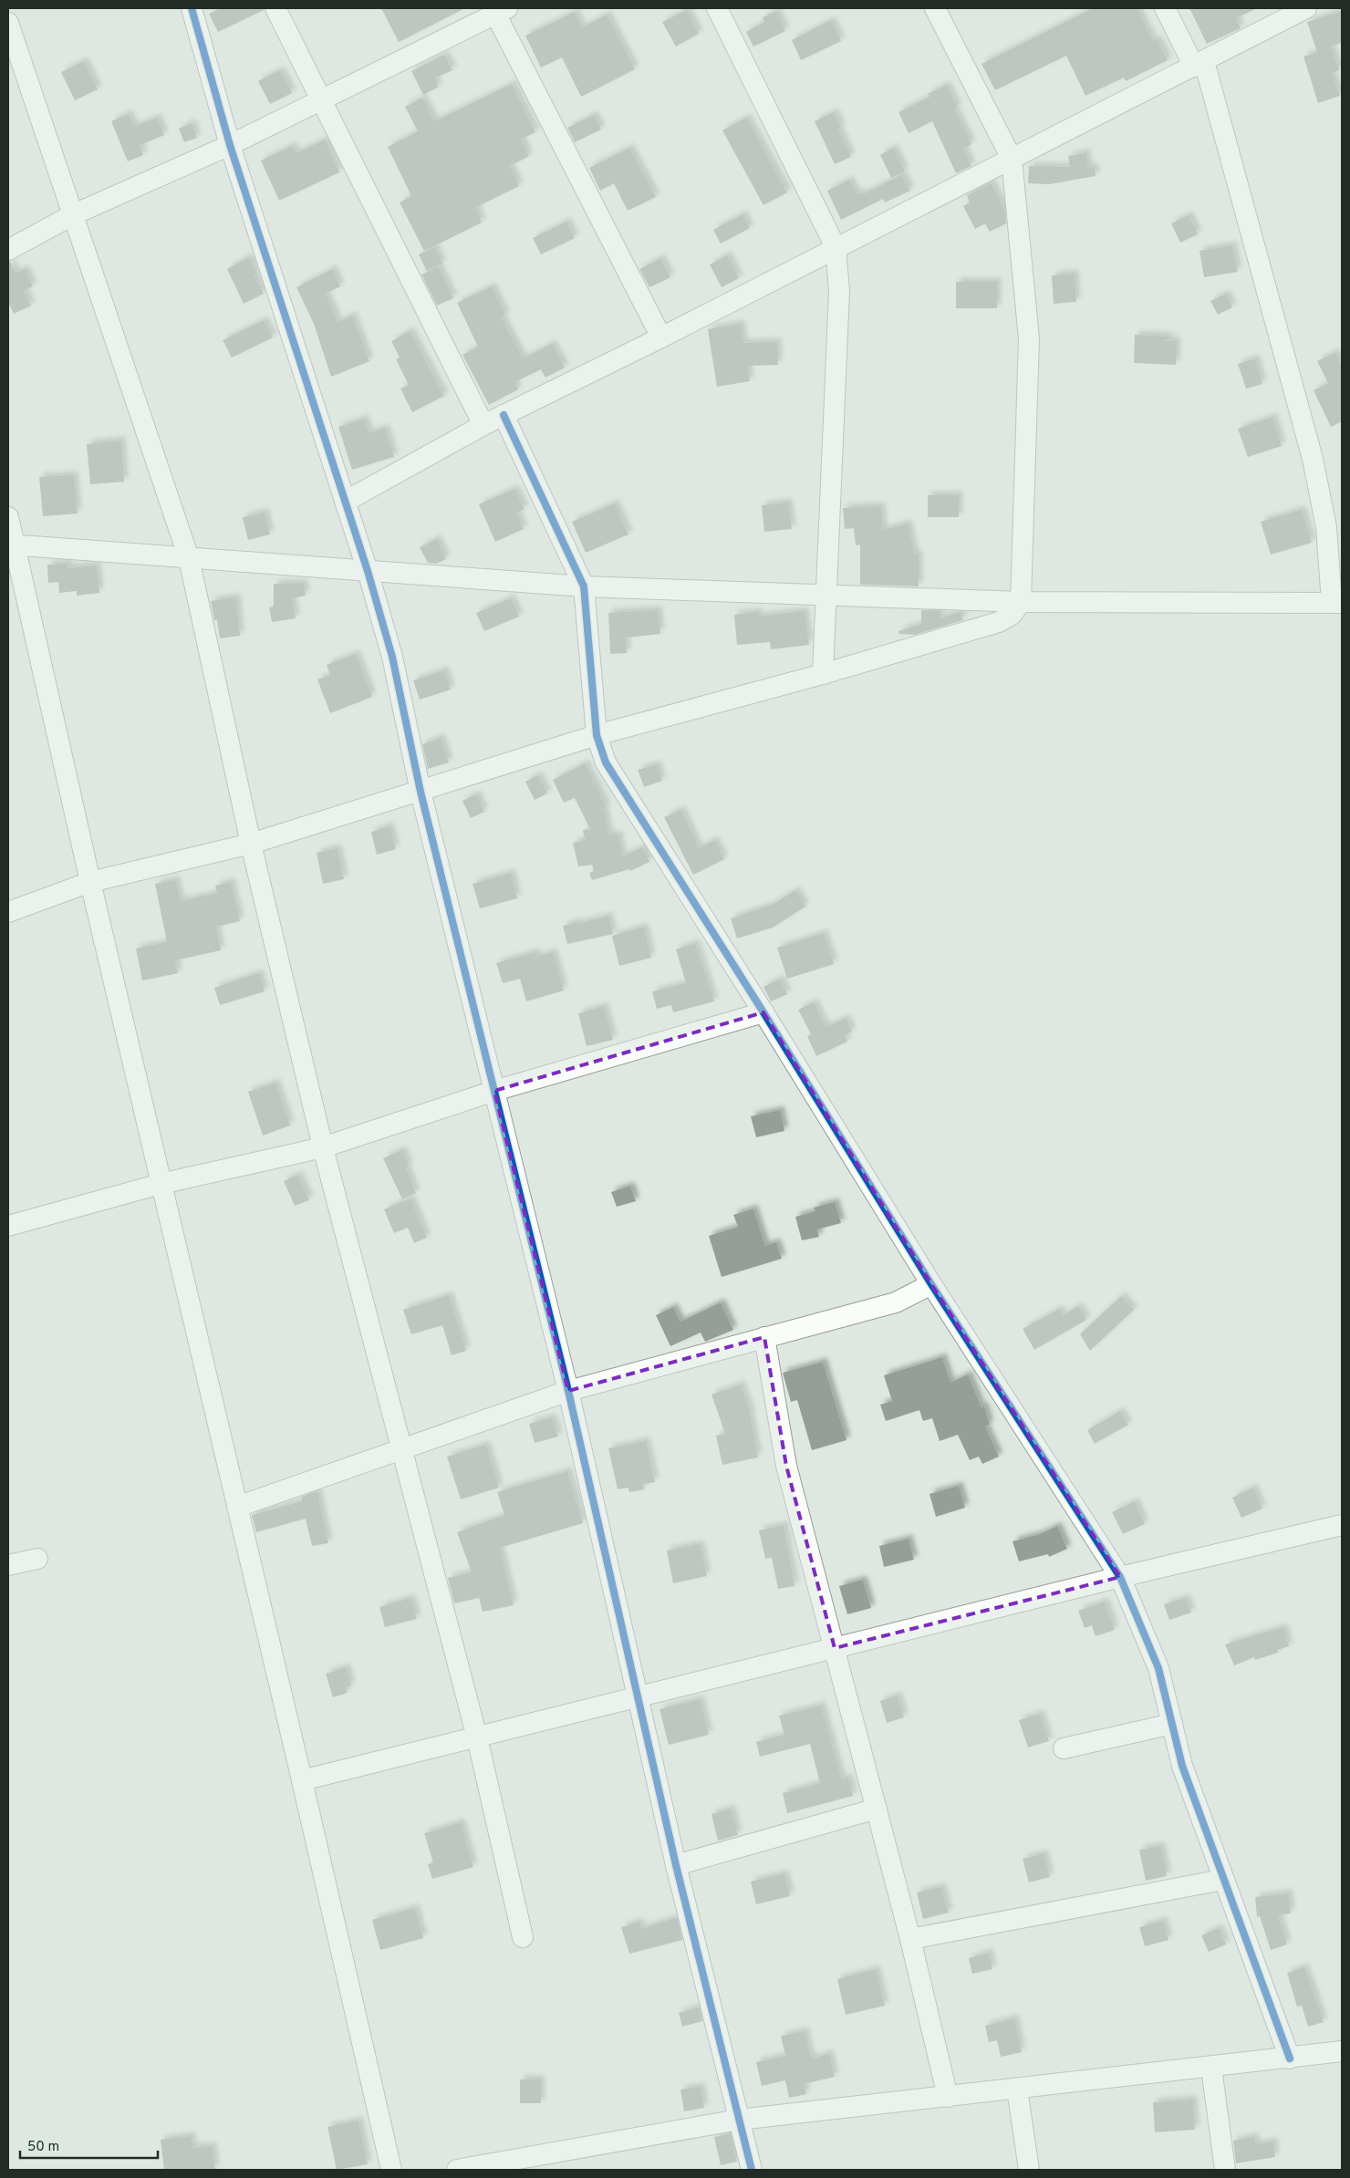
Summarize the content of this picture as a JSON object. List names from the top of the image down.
{
  "scale_bar": "50 m"
}
